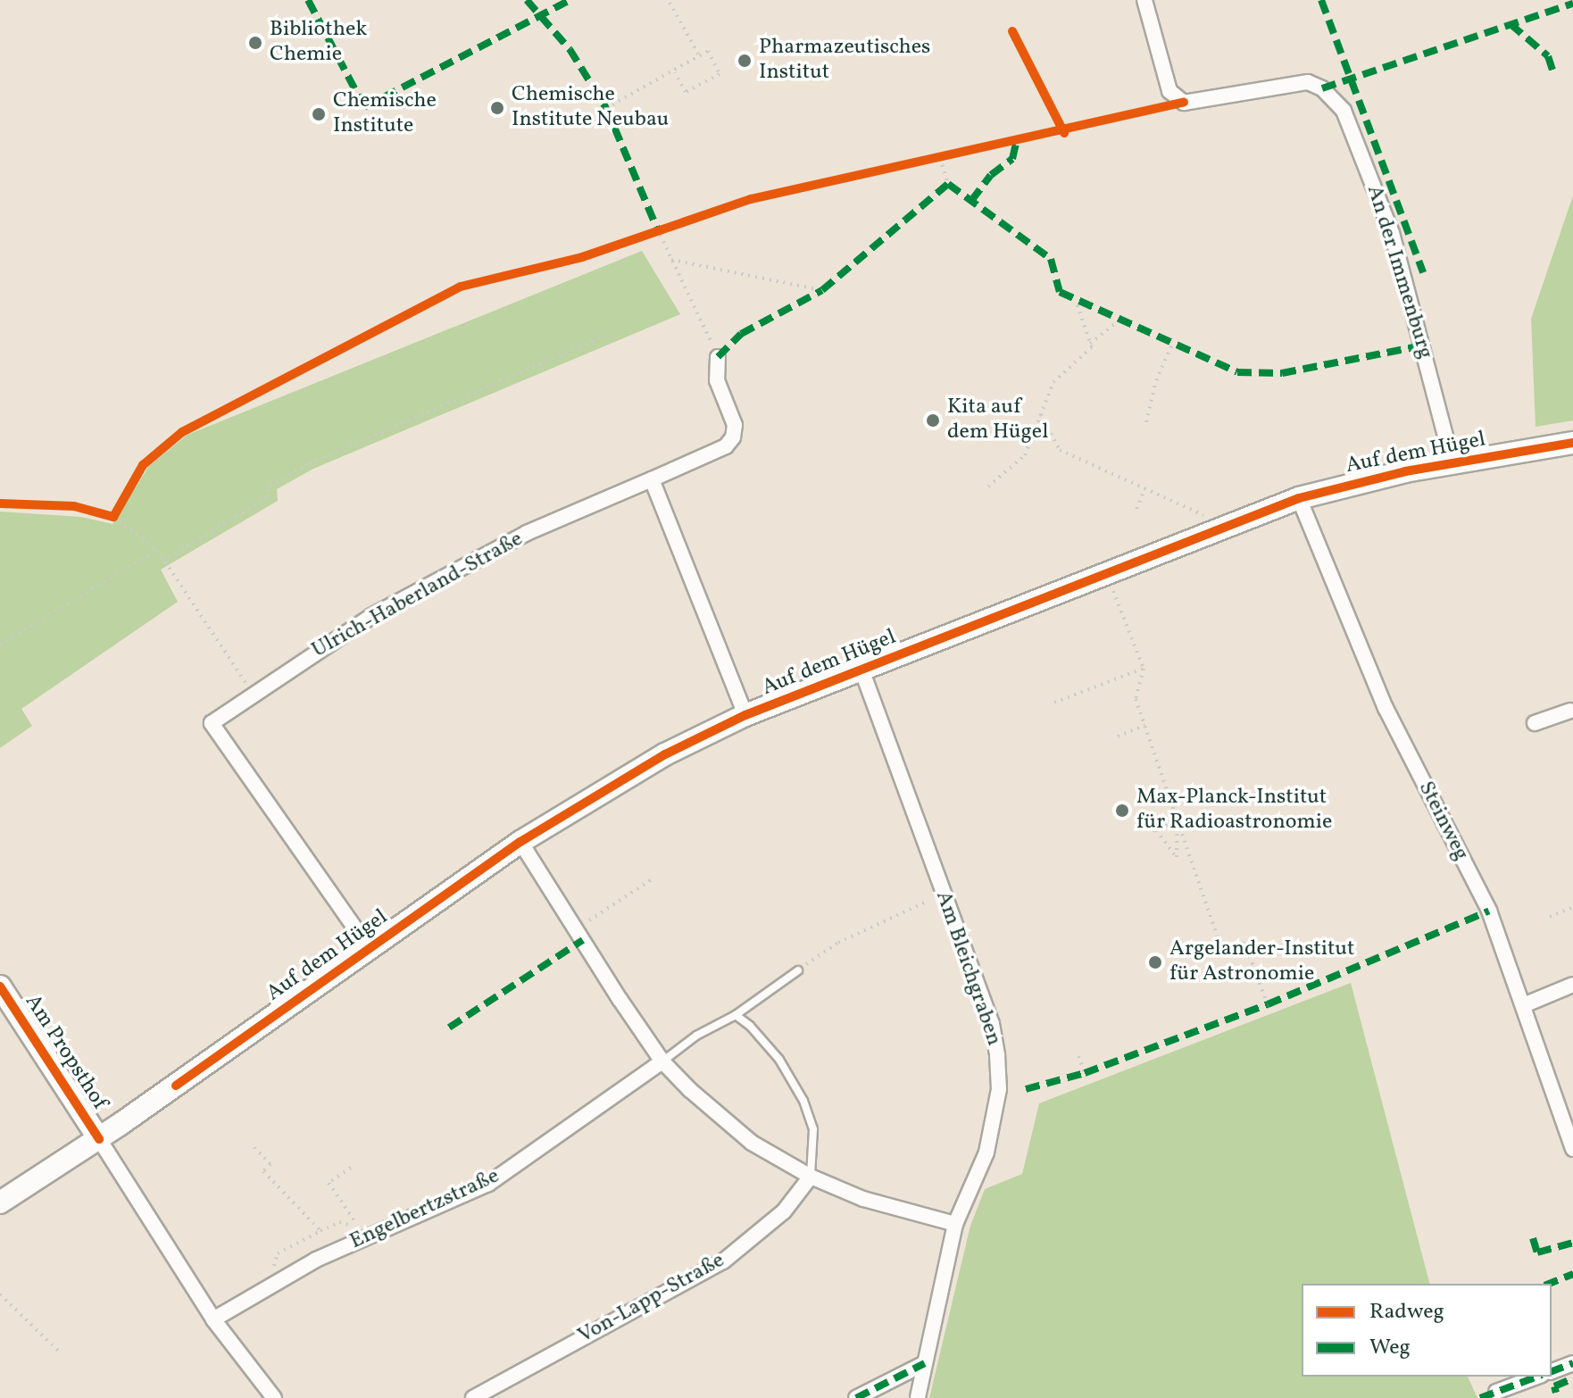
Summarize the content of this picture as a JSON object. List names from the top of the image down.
{
  "streets": {
    "street": [
      "An der Immenburg",
      "Auf dem Hügel",
      "Ulrich-Haberland-Straße",
      "Steinweg",
      "Am Bleichgraben",
      "Am Propsthof",
      "Engelbertzstraße",
      "Von-Lapp-Straße"
    ]
  },
  "crossings": [
    ["An der Immenburg", "Auf dem Hügel"],
    ["Auf dem Hügel", "Ulrich-Haberland-Straße"],
    ["Auf dem Hügel", "Steinweg"],
    ["Auf dem Hügel", "Am Bleichgraben"],
    ["Auf dem Hügel", "Am Propsthof"],
    ["Am Propsthof", "Engelbertzstraße"]
  ],
  "places": [
    "Bibliothek Chemie",
    "Pharmazeutisches Institut",
    "Chemische Institute Neubau",
    "Chemische Institute",
    "Kita auf dem Hügel",
    "Max-Planck-Institut für Radioastronomie",
    "Argelander-Institut für Astronomie"
  ],
  "legend": ["Radweg", "Weg"]
}
